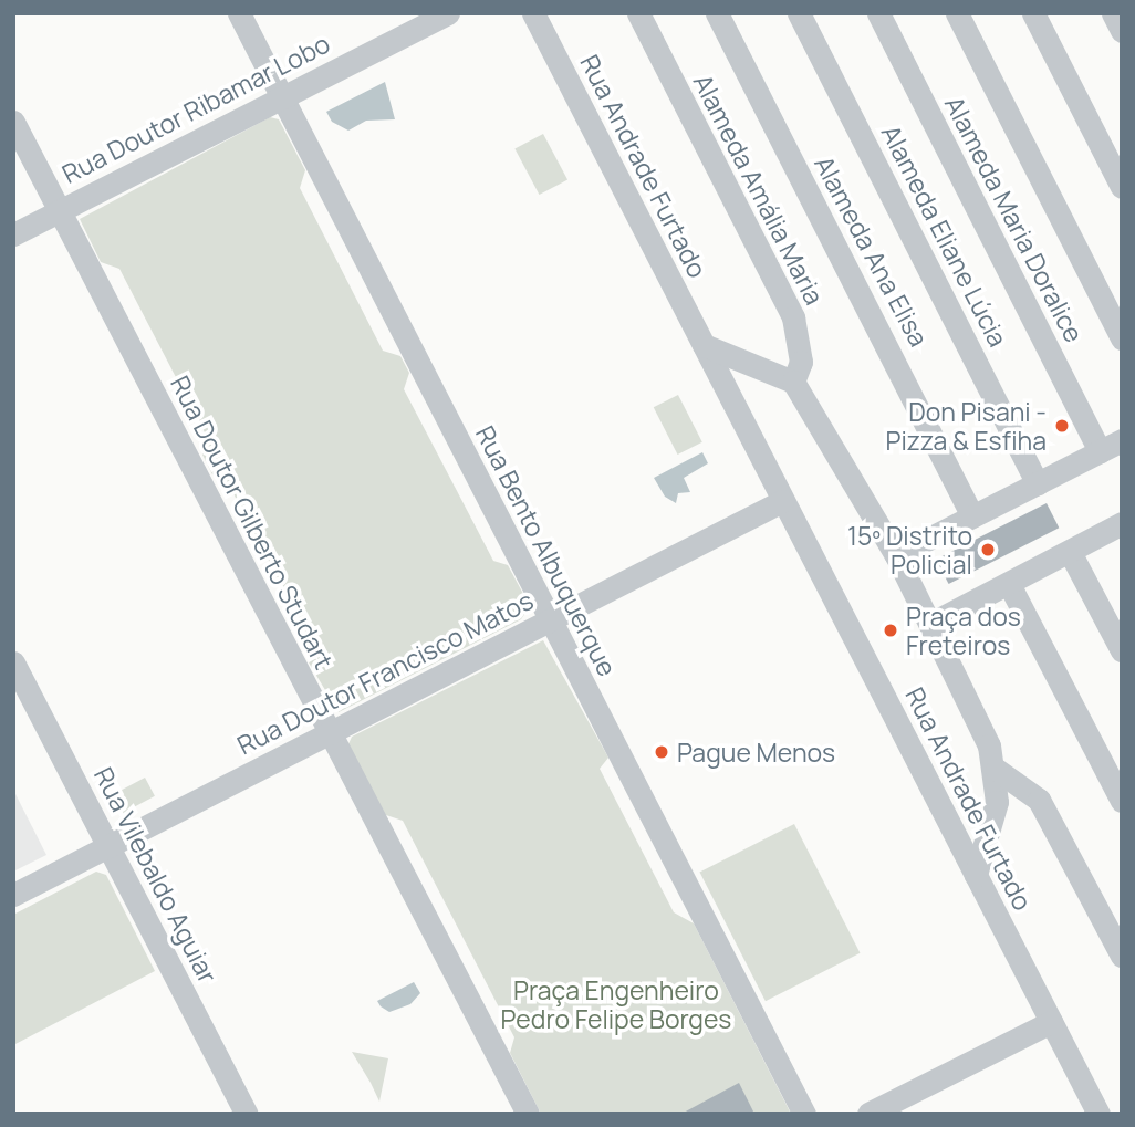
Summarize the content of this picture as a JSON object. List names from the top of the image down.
{
  "streets": {
    "street": [
      "Rua Doutor Ribamar Lobo",
      "Rua Andrade Furtado",
      "Alameda Amália Maria",
      "Alameda Maria Doralice",
      "Alameda Eliane Lúcia",
      "Alameda Ana Elisa",
      "Rua Doutor Gilberto Studart",
      "Rua Bento Albuquerque",
      "Rua Doutor Francisco Matos",
      "Rua Vilebaldo Aguiar"
    ]
  },
  "crossings": [
    ["Rua Doutor Ribamar Lobo", "Rua Doutor Gilberto Studart"],
    ["Rua Doutor Ribamar Lobo", "Rua Bento Albuquerque"],
    ["Rua Andrade Furtado", "Rua Doutor Francisco Matos"],
    ["Rua Doutor Gilberto Studart", "Rua Doutor Francisco Matos"],
    ["Rua Bento Albuquerque", "Rua Doutor Francisco Matos"],
    ["Rua Doutor Francisco Matos", "Rua Vilebaldo Aguiar"]
  ],
  "parks": ["Praça Engenheiro Pedro Felipe Borges"],
  "places": [
    "Don Pisani - Pizza & Esfiha",
    "15º Distrito Policial",
    "Praça dos Freteiros",
    "Pague Menos"
  ]
}
